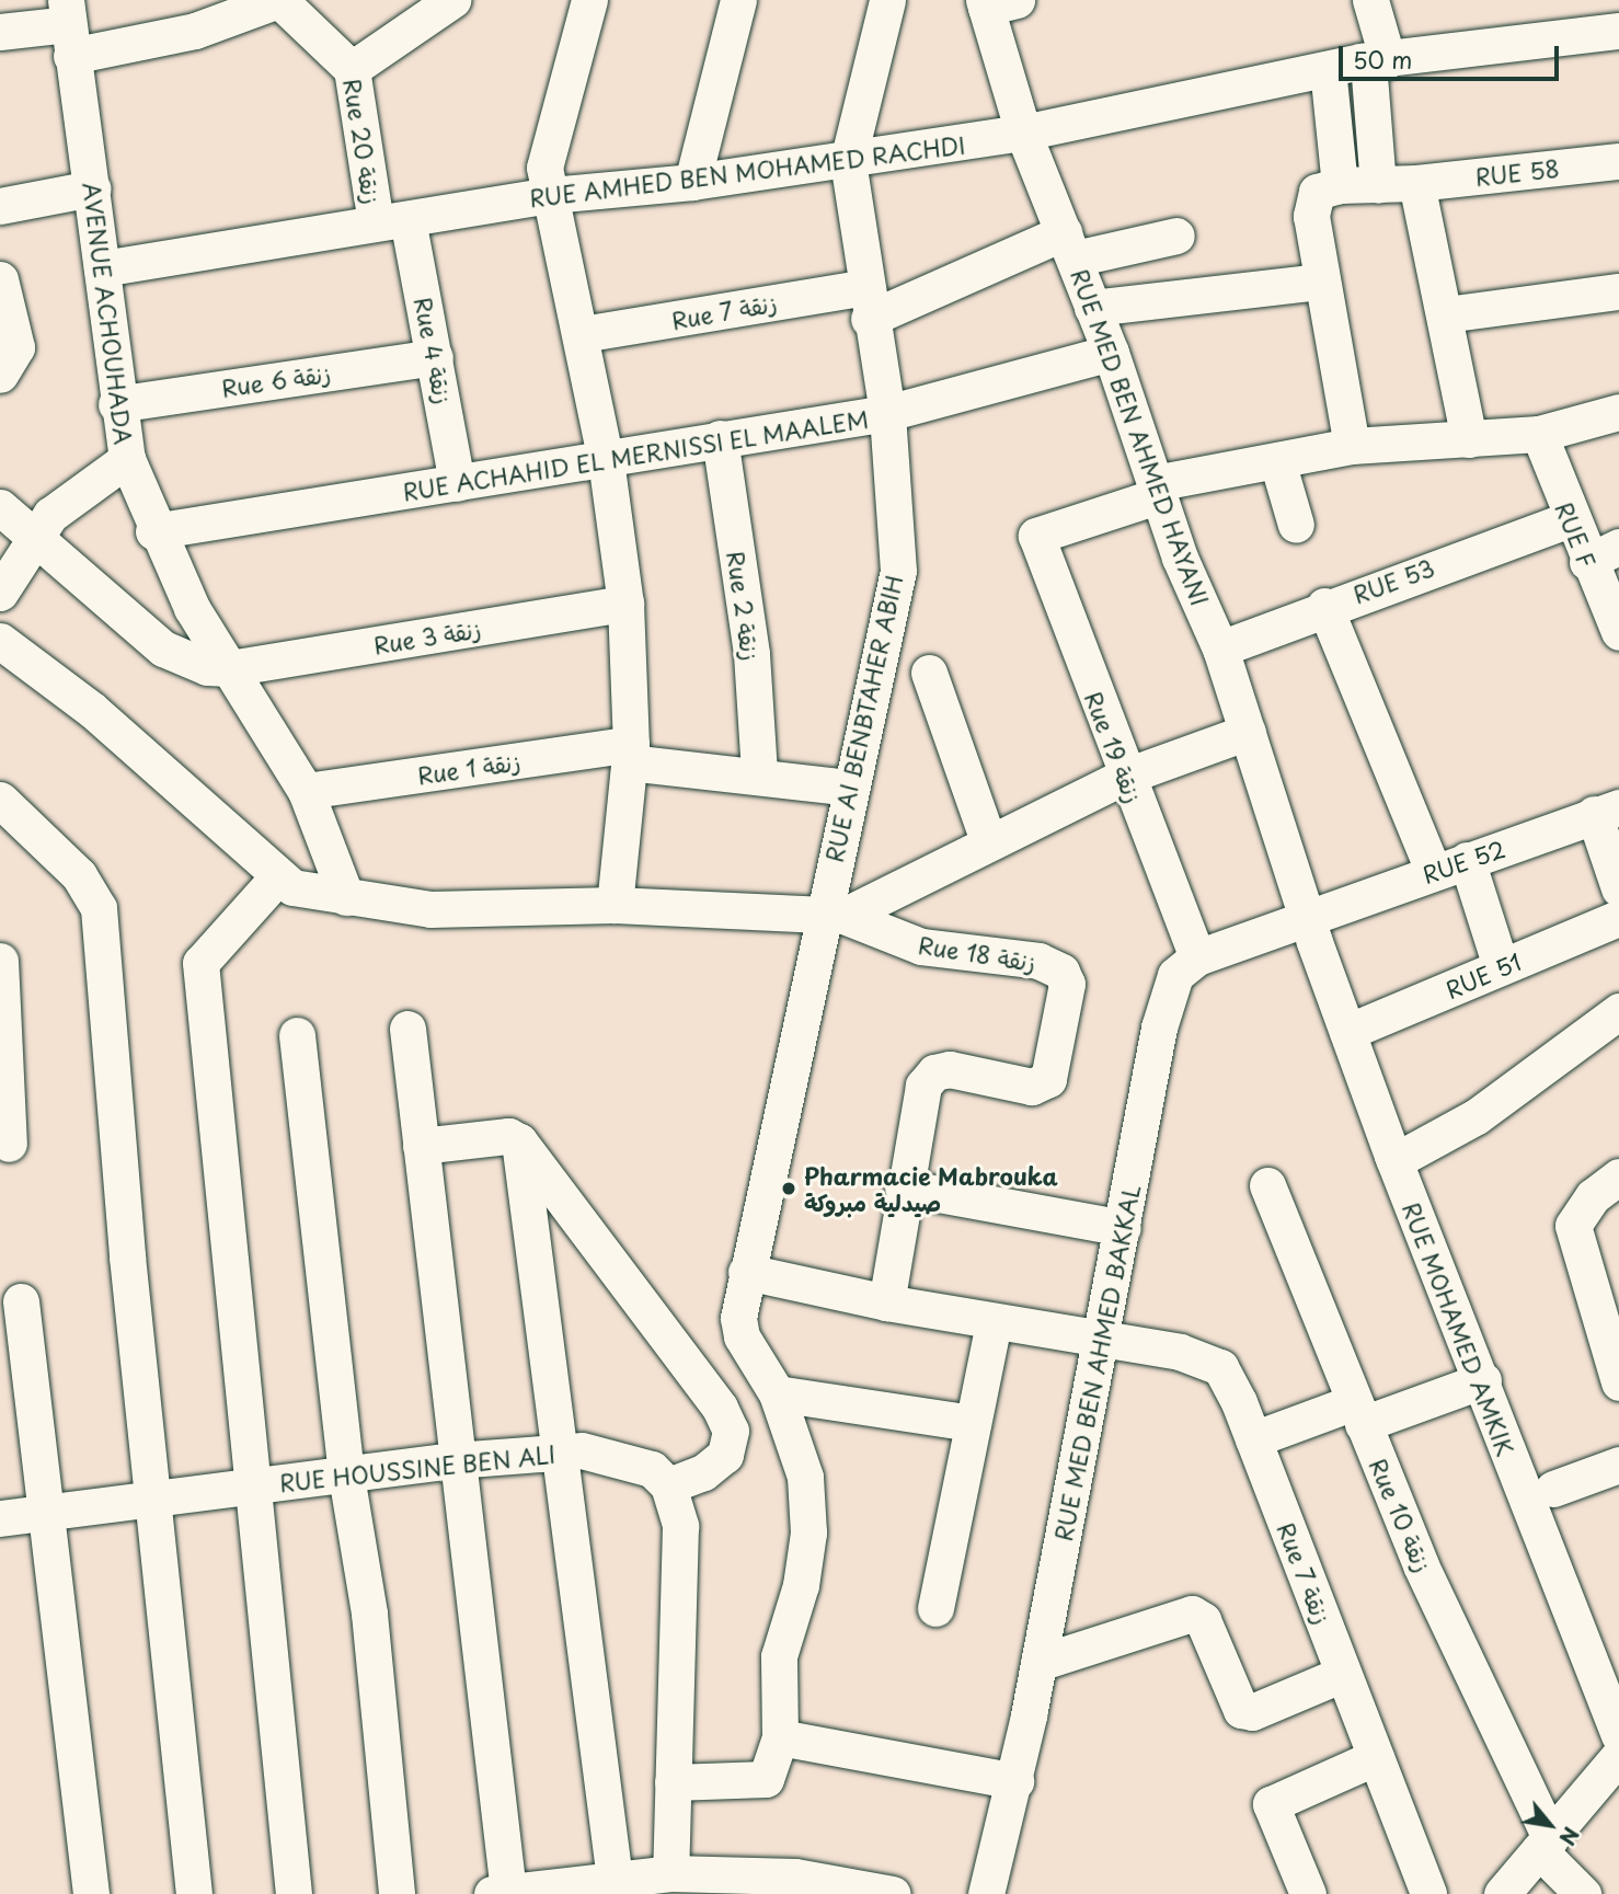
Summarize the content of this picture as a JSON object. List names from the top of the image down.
{
  "streets": {
    "street": [
      "Rue 20 زنقة",
      "RUE AMHED BEN MOHAMED RACHDI",
      "RUE 58",
      "Rue 7 زنقة",
      "AVENUE ACHOUHADA",
      "Rue 4 زنقة",
      "Rue 6 زنقة",
      "RUE MED BEN AHMED HAYANI",
      "RUE ACHAHID EL MERNISSI EL MAALEM",
      "RUE F",
      "RUE 53",
      "Rue 2 زنقة",
      "Rue 3 زنقة",
      "RUE AI BENBTAHER ABIH",
      "Rue 19 زنقة",
      "Rue 1 زنقة",
      "RUE 52",
      "Rue 18 زنقة",
      "RUE 51",
      "RUE MOHAMED AMKIK",
      "RUE MED BEN AHMED BAKKAL",
      "RUE HOUSSINE BEN ALI",
      "Rue 10 زنقة"
    ]
  },
  "crossings": [
    ["Rue 20 زنقة", "RUE AMHED BEN MOHAMED RACHDI"],
    ["Rue 20 زنقة", "Rue 4 زنقة"],
    ["RUE AMHED BEN MOHAMED RACHDI", "AVENUE ACHOUHADA"],
    ["RUE AMHED BEN MOHAMED RACHDI", "Rue 4 زنقة"],
    ["RUE AMHED BEN MOHAMED RACHDI", "RUE MED BEN AHMED HAYANI"],
    ["RUE AMHED BEN MOHAMED RACHDI", "RUE AI BENBTAHER ABIH"],
    ["Rue 7 زنقة", "RUE MED BEN AHMED HAYANI"],
    ["Rue 7 زنقة", "RUE AI BENBTAHER ABIH"],
    ["Rue 7 زنقة", "Rue 18 زنقة"],
    ["Rue 7 زنقة", "RUE MED BEN AHMED BAKKAL"],
    ["AVENUE ACHOUHADA", "Rue 6 زنقة"],
    ["AVENUE ACHOUHADA", "RUE ACHAHID EL MERNISSI EL MAALEM"],
    ["AVENUE ACHOUHADA", "Rue 3 زنقة"],
    ["AVENUE ACHOUHADA", "Rue 1 زنقة"],
    ["Rue 4 زنقة", "Rue 6 زنقة"],
    ["Rue 4 زنقة", "RUE ACHAHID EL MERNISSI EL MAALEM"],
    ["RUE MED BEN AHMED HAYANI", "RUE ACHAHID EL MERNISSI EL MAALEM"],
    ["RUE MED BEN AHMED HAYANI", "RUE 53"],
    ["RUE MED BEN AHMED HAYANI", "Rue 19 زنقة"],
    ["RUE MED BEN AHMED HAYANI", "RUE 52"],
    ["RUE MED BEN AHMED HAYANI", "RUE MOHAMED AMKIK"],
    ["RUE MED BEN AHMED HAYANI", "RUE MED BEN AHMED BAKKAL"],
    ["RUE ACHAHID EL MERNISSI EL MAALEM", "Rue 2 زنقة"],
    ["RUE ACHAHID EL MERNISSI EL MAALEM", "RUE AI BENBTAHER ABIH"],
    ["RUE F", "RUE 53"],
    ["Rue 2 زنقة", "Rue 1 زنقة"],
    ["RUE AI BENBTAHER ABIH", "Rue 1 زنقة"],
    ["RUE AI BENBTAHER ABIH", "Rue 18 زنقة"],
    ["Rue 19 زنقة", "RUE MED BEN AHMED BAKKAL"],
    ["RUE 52", "RUE MOHAMED AMKIK"],
    ["RUE 52", "RUE MED BEN AHMED BAKKAL"],
    ["RUE 51", "RUE MOHAMED AMKIK"],
    ["RUE MOHAMED AMKIK", "RUE MED BEN AHMED BAKKAL"]
  ],
  "places": ["Pharmacie Mabrouka صيدلية مبروكة"],
  "scale_bar": "50 m",
  "north": "bottom right"
}
